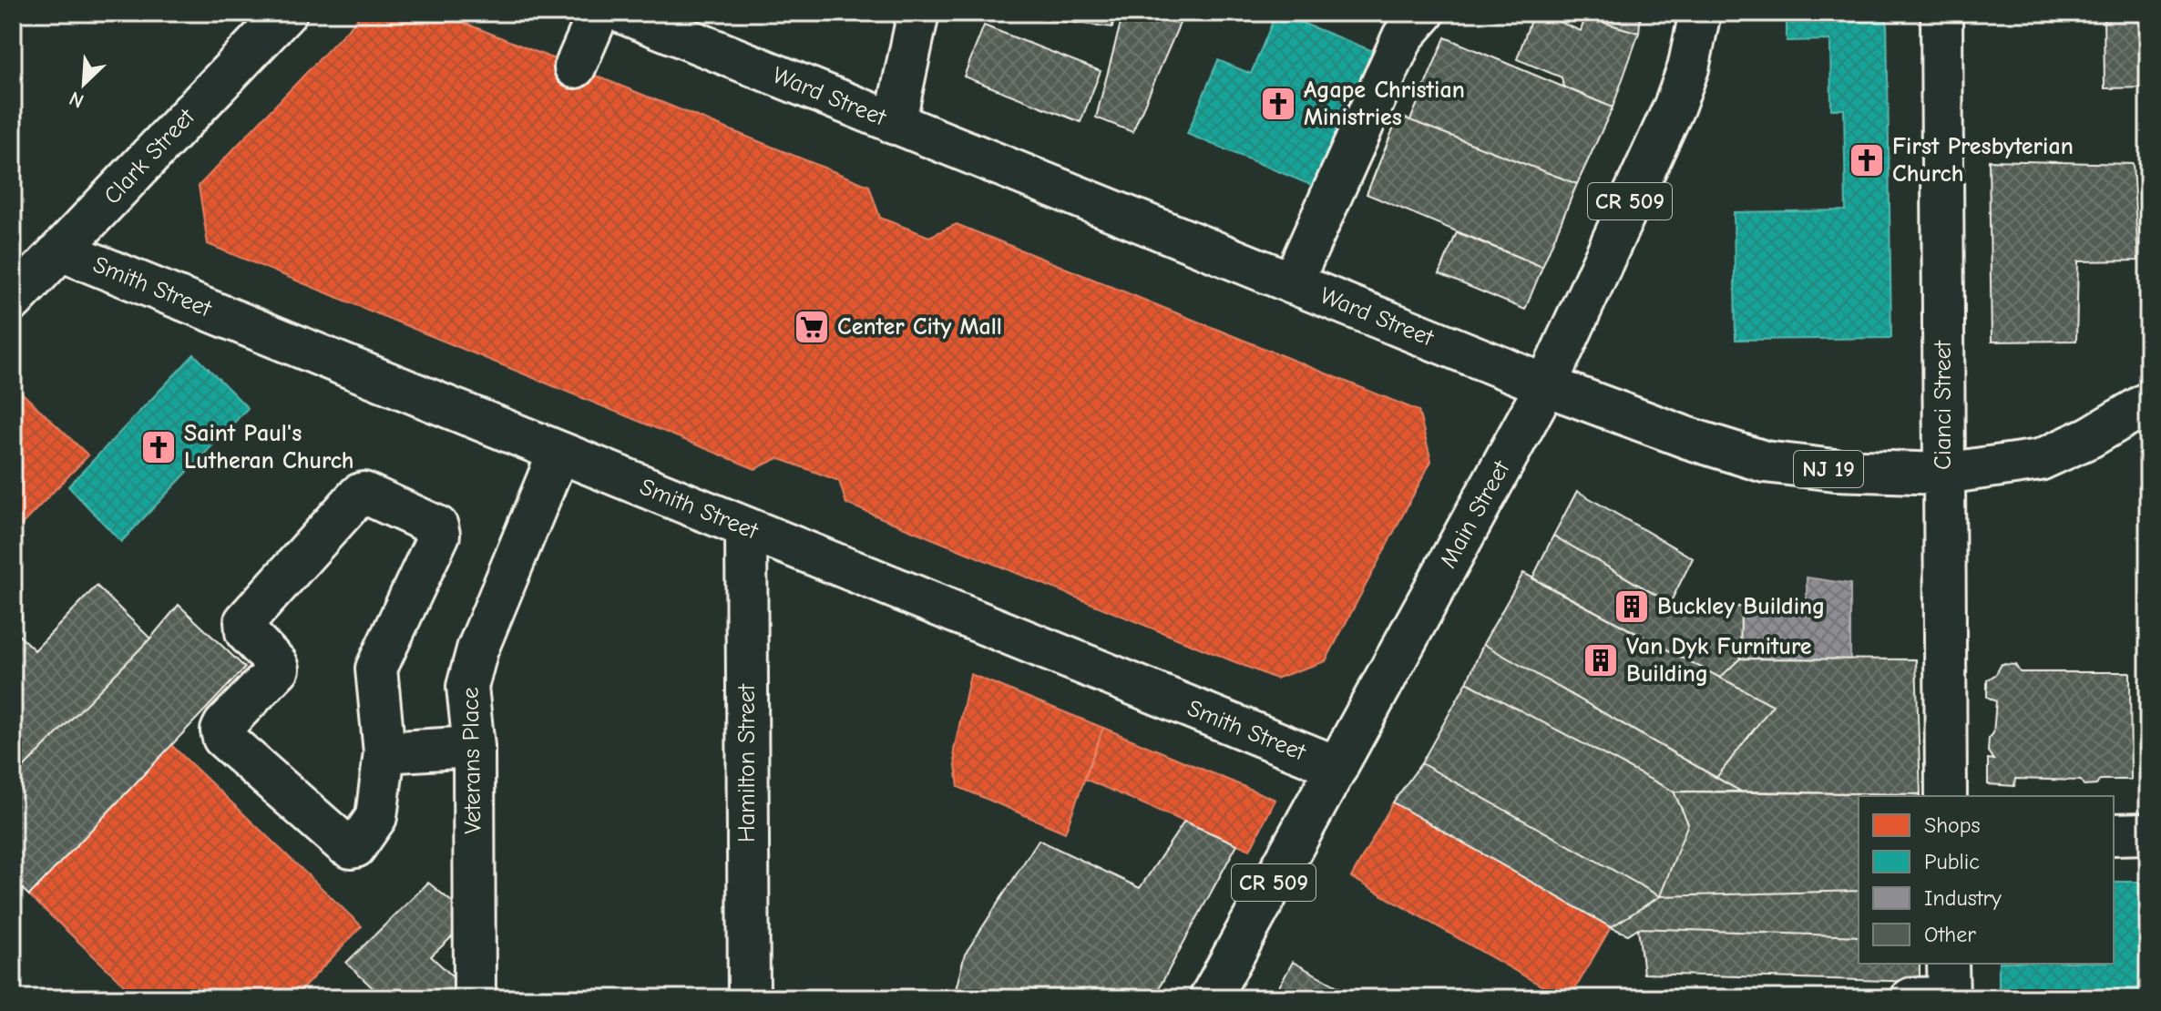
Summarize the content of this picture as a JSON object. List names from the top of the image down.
{
  "streets": {
    "street": [
      "Ward Street",
      "Clark Street",
      "CR 509",
      "Smith Street",
      "Cianci Street",
      "NJ 19",
      "Main Street",
      "Veterans Place",
      "Hamilton Street"
    ]
  },
  "crossings": [
    ["Ward Street", "Cianci Street"],
    ["Ward Street", "Main Street"],
    ["Clark Street", "Smith Street"],
    ["Smith Street", "Main Street"],
    ["Smith Street", "Veterans Place"],
    ["Smith Street", "Hamilton Street"]
  ],
  "places": {
    "church": ["Agape Christian Ministries", "First Presbyterian Church", "Saint Paul's Lutheran Church"],
    "supermarket": ["Center City Mall"],
    "building": ["Buckley Building", "Van Dyk Furniture Building"]
  },
  "legend": [
    "Shops",
    "Public",
    "Industry",
    "Other"
  ],
  "north": "bottom left"
}
